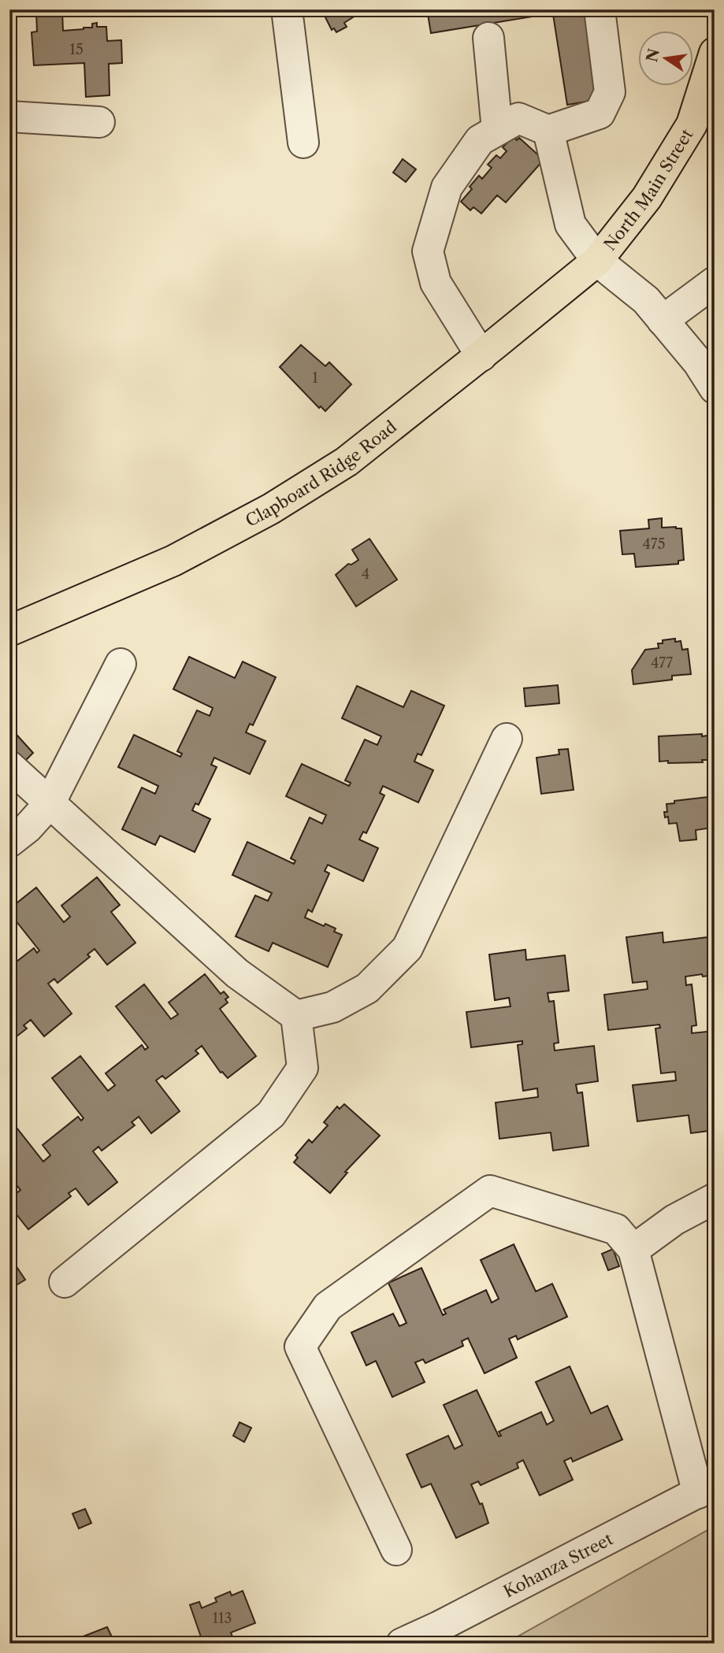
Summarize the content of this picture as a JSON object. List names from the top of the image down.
{
  "streets": {
    "main road": ["North Main Street", "Clapboard Ridge Road"],
    "street": ["Kohanza Street"]
  },
  "crossings": [
    ["North Main Street", "Clapboard Ridge Road"]
  ],
  "house_numbers": [
    "15",
    "1",
    "475",
    "4",
    "477",
    "113"
  ],
  "north": "left"
}
